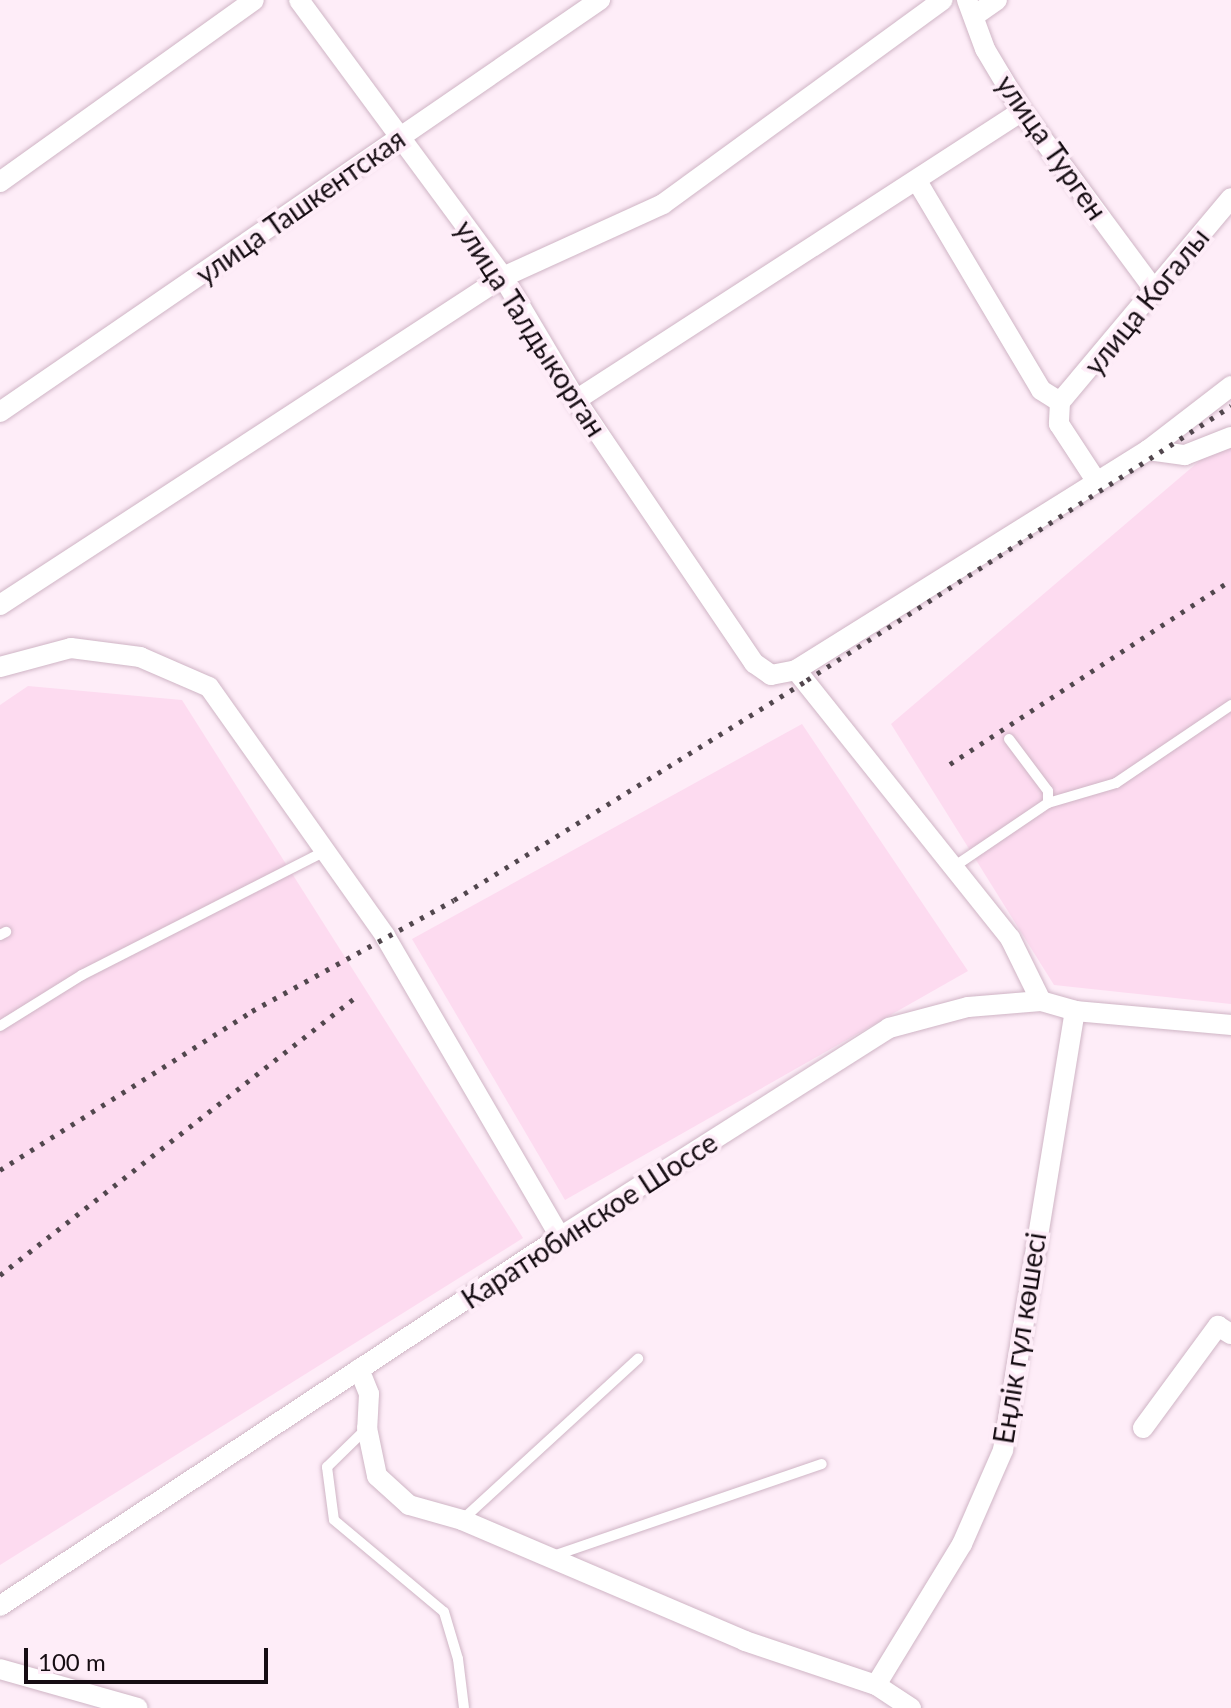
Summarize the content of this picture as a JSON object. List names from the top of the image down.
{
  "streets": {
    "street": [
      "улица Турген",
      "улица Ташкентская",
      "улица Когалы",
      "улица Талдыкорган",
      "Каратюбинское Шоссе",
      "Еңлік гүл көшесі"
    ]
  },
  "crossings": [
    ["улица Турген", "улица Когалы"],
    ["улица Ташкентская", "улица Талдыкорган"],
    ["Каратюбинское Шоссе", "Еңлік гүл көшесі"]
  ],
  "scale_bar": "100 m"
}
